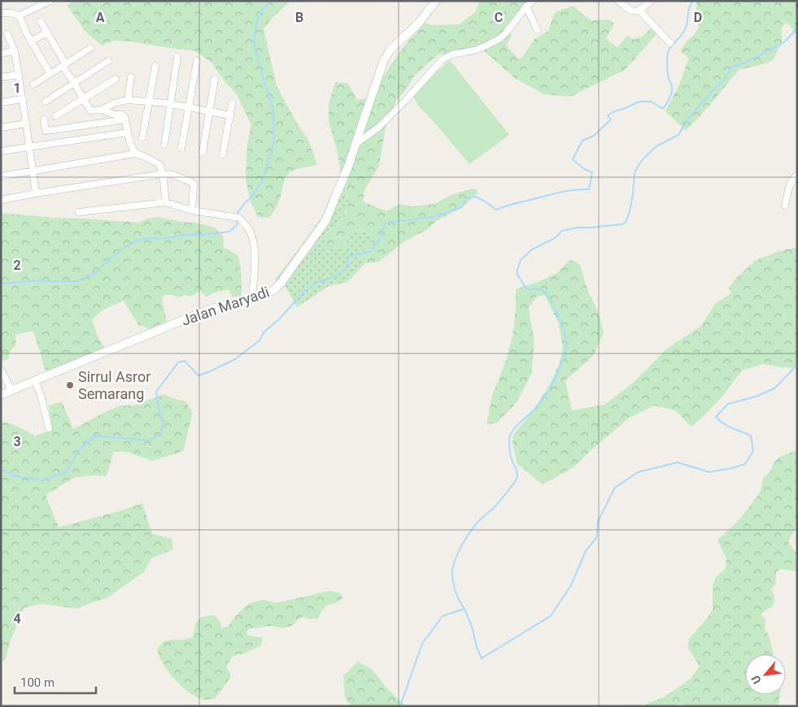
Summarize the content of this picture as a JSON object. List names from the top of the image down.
{
  "streets": {
    "street": ["Jalan Maryadi"]
  },
  "places": ["Sirrul Asror Semarang"],
  "scale_bar": "100 m",
  "north": "bottom left",
  "grid": {
    "columns": [
      "A",
      "B",
      "C",
      "D"
    ],
    "rows": [
      "1",
      "2",
      "3",
      "4"
    ]
  }
}
